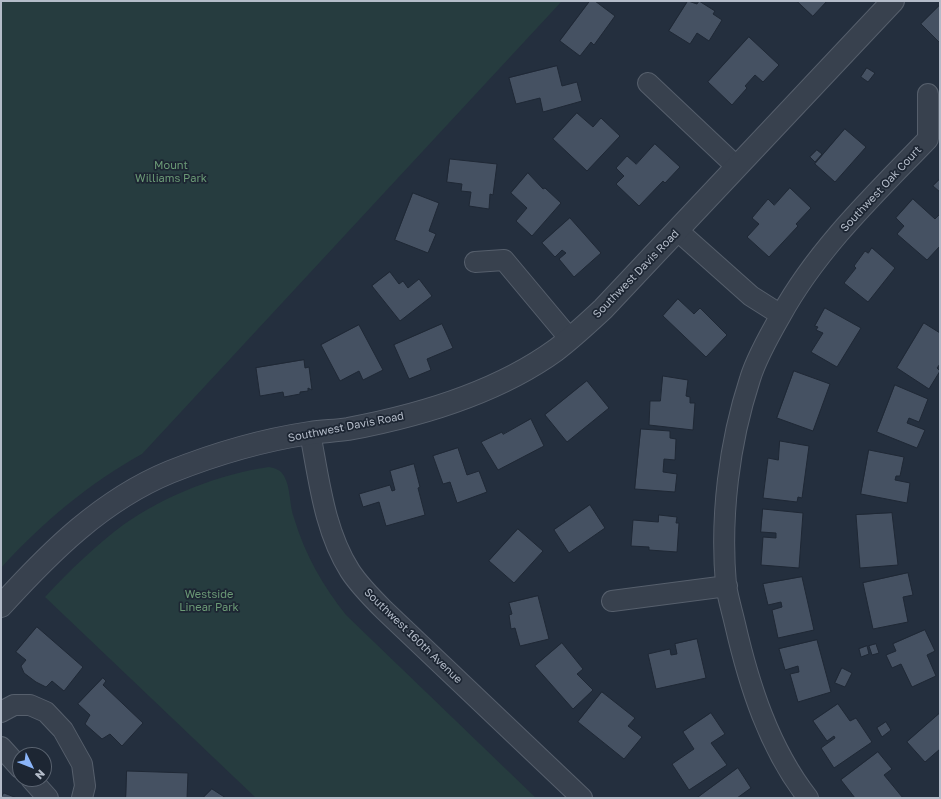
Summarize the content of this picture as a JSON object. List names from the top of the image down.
{
  "streets": {
    "street": ["Southwest Oak Court", "Southwest Davis Road", "Southwest 160th Avenue"]
  },
  "crossings": [
    ["Southwest Davis Road", "Southwest 160th Avenue"]
  ],
  "parks": ["Mount Williams Park", "Westside Linear Park"],
  "north": "bottom right"
}
